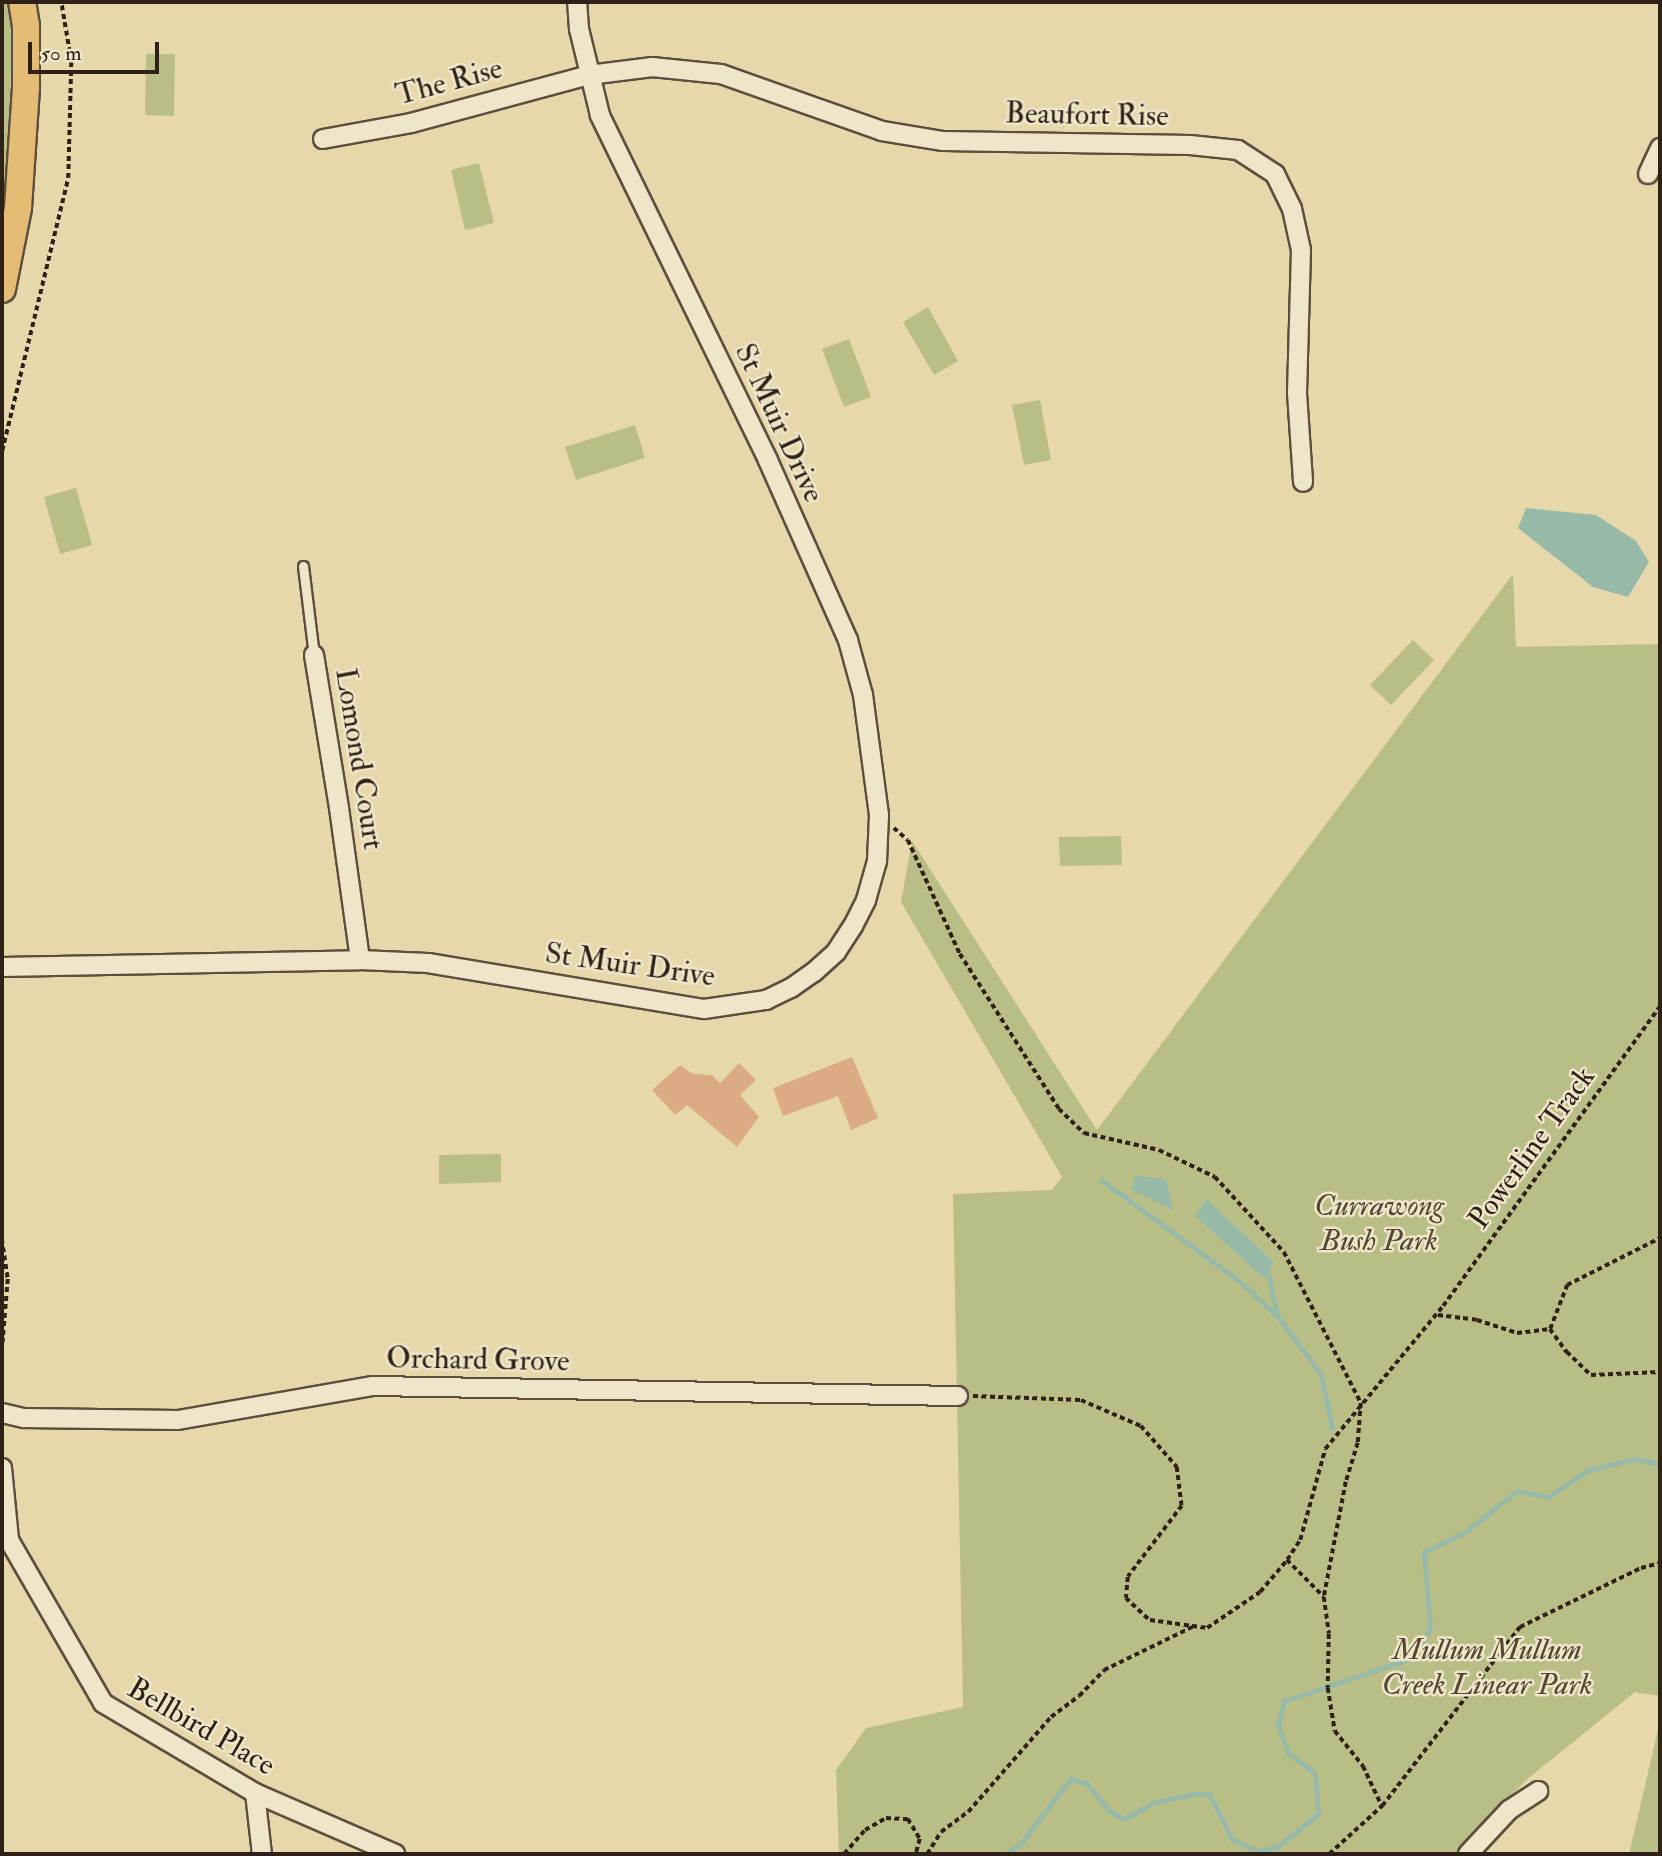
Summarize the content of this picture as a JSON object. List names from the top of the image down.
{
  "streets": {
    "street": [
      "The Rise",
      "Beaufort Rise",
      "St Muir Drive",
      "Lomond Court",
      "Orchard Grove",
      "Bellbird Place"
    ],
    "path": ["Powerline Track"]
  },
  "crossings": [
    ["The Rise", "Beaufort Rise"],
    ["The Rise", "St Muir Drive"],
    ["Beaufort Rise", "St Muir Drive"],
    ["St Muir Drive", "Lomond Court"],
    ["Powerline Track", "Orchard Grove"]
  ],
  "parks": ["Currawong Bush Park", "Mullum Mullum Creek Linear Park"],
  "scale_bar": "50 m"
}
